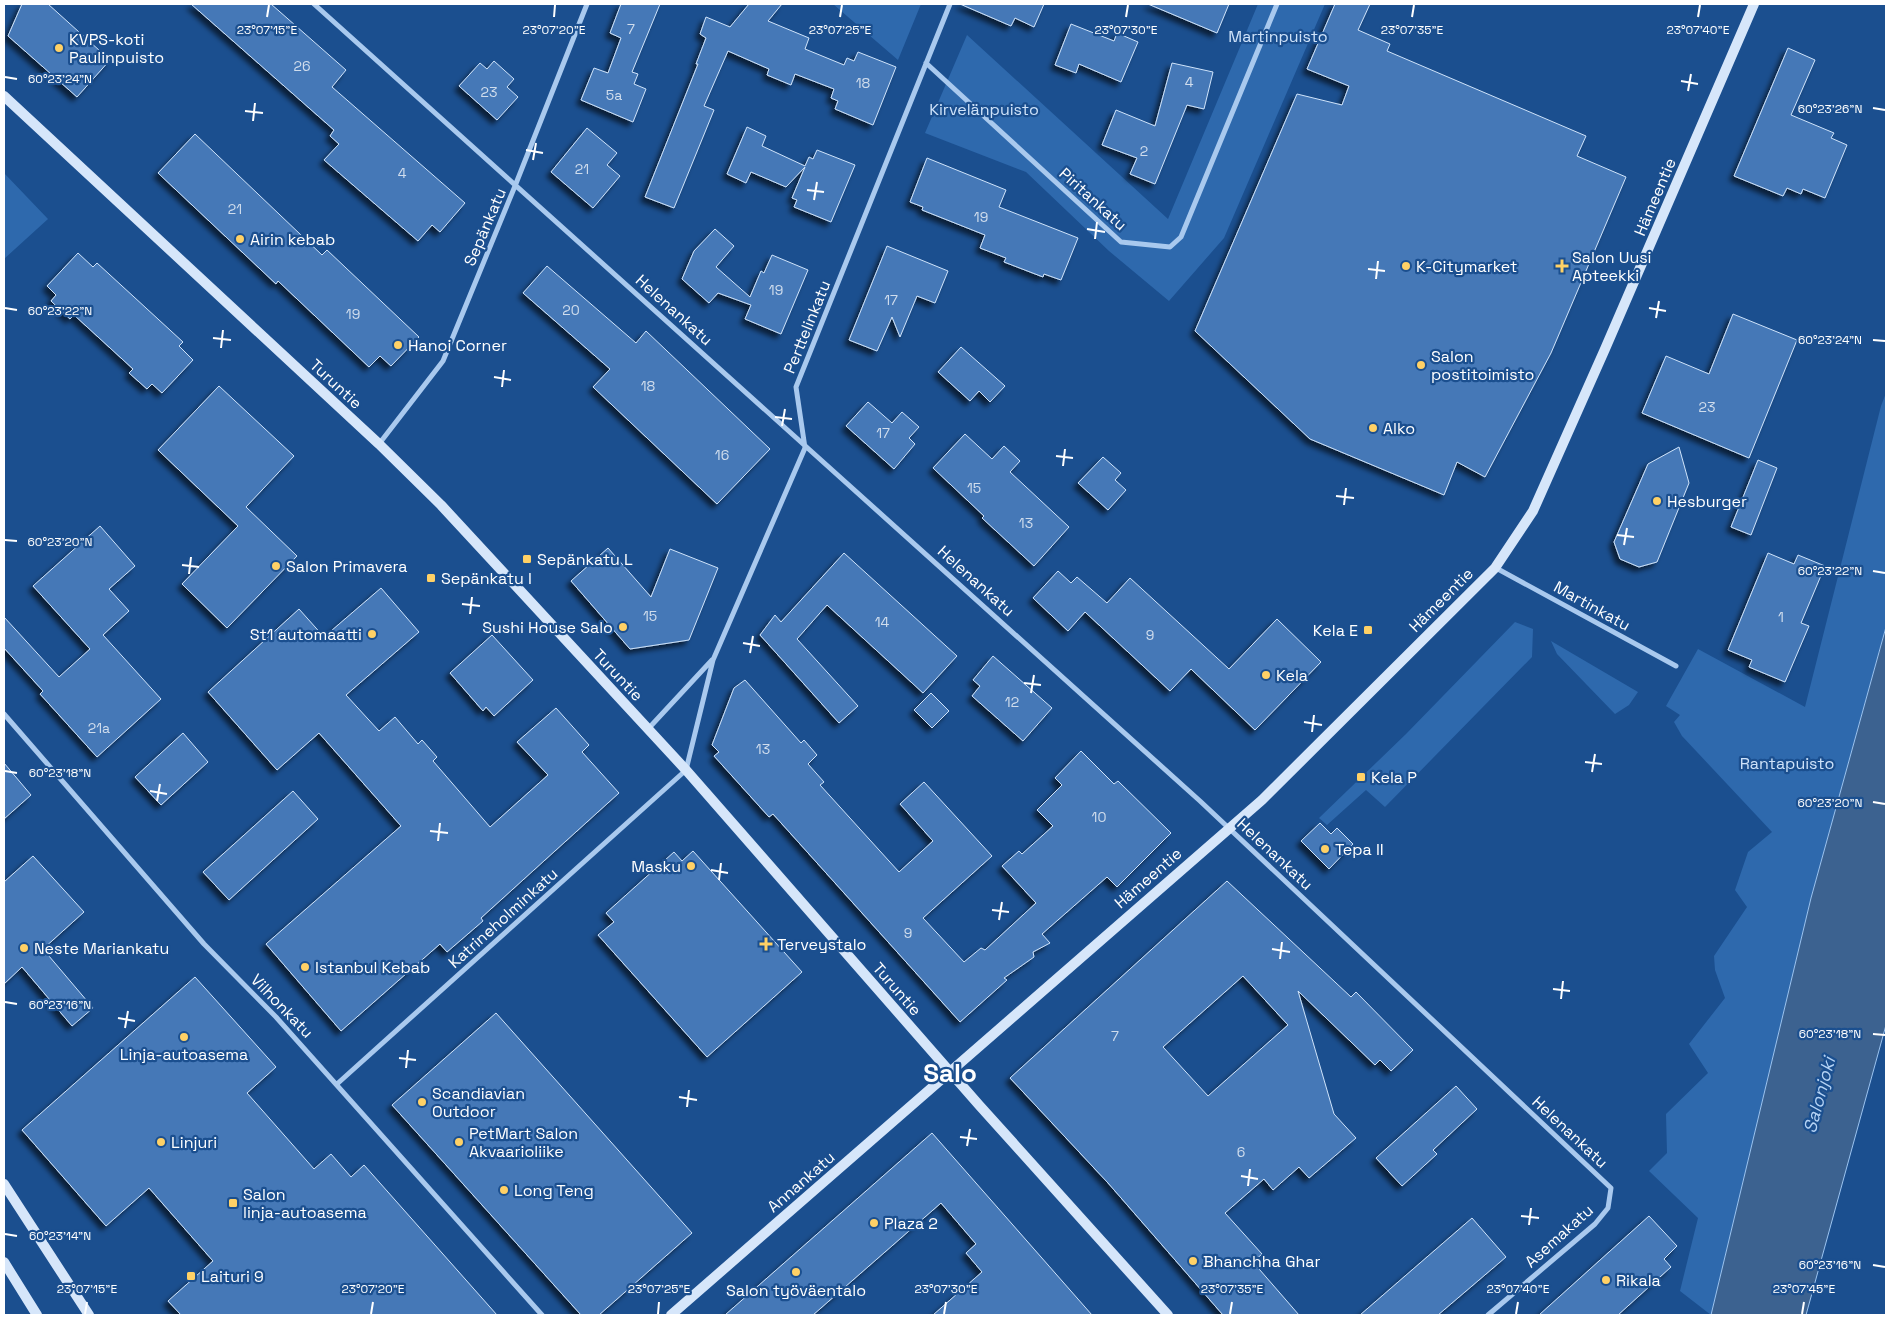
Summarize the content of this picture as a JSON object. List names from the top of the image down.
{
  "streets": {
    "main road": ["Hämeentie", "Turuntie", "Annankatu"],
    "street": [
      "Piritankatu",
      "Sepänkatu",
      "Helenankatu",
      "Perttelinkatu",
      "Martinkatu",
      "Katrineholminkatu",
      "Vilhonkatu",
      "Asemakatu"
    ]
  },
  "crossings": [
    ["Hämeentie", "Helenankatu"],
    ["Hämeentie", "Turuntie"],
    ["Hämeentie", "Martinkatu"],
    ["Hämeentie", "Annankatu"],
    ["Piritankatu", "Perttelinkatu"],
    ["Sepänkatu", "Helenankatu"],
    ["Sepänkatu", "Turuntie"],
    ["Helenankatu", "Perttelinkatu"],
    ["Helenankatu", "Asemakatu"],
    ["Turuntie", "Katrineholminkatu"],
    ["Turuntie", "Annankatu"],
    ["Katrineholminkatu", "Vilhonkatu"]
  ],
  "districts": ["Salo"],
  "water": ["Salonjoki"],
  "parks": ["Martinpuisto", "Kirvelänpuisto", "Rantapuisto"],
  "places": {
    "other": [
      "KVPS-koti Paulinpuisto",
      "Airin kebab",
      "K-Citymarket",
      "Hanoi Corner",
      "Salon postitoimisto",
      "Alko",
      "Hesburger",
      "Salon Primavera",
      "Sushi House Salo",
      "St1 automaatti",
      "Kela",
      "Tepa II",
      "Masku",
      "Neste Mariankatu",
      "Istanbul Kebab",
      "Linja-autoasema",
      "Scandiavian Outdoor",
      "Linjuri",
      "PetMart Salon Akvaarioliike",
      "Long Teng",
      "Plaza 2",
      "Bhanchha Ghar",
      "Salon työväentalo",
      "Rikala"
    ],
    "health": ["Salon Uusi Apteekki", "Terveystalo"],
    "transit": [
      "Sepänkatu L",
      "Sepänkatu I",
      "Kela E",
      "Kela P",
      "Salon linja-autoasema",
      "Laituri 9"
    ]
  },
  "house_numbers": [
    "7",
    "26",
    "4",
    "18",
    "23",
    "5a",
    "2",
    "21",
    "4",
    "21",
    "19",
    "19",
    "17",
    "20",
    "19",
    "18",
    "23",
    "17",
    "16",
    "15",
    "13",
    "15",
    "1",
    "14",
    "9",
    "12",
    "21a",
    "13",
    "10",
    "9",
    "7",
    "6"
  ],
  "coordinates": [
    "23°07'15\"E",
    "23°07'20\"E",
    "23°07'25\"E",
    "23°07'30\"E",
    "23°07'35\"E",
    "23°07'40\"E",
    "60°23'24\"N",
    "60°23'26\"N",
    "60°23'22\"N",
    "60°23'20\"N",
    "60°23'18\"N",
    "60°23'16\"N",
    "60°23'14\"N",
    "23°07'45\"E"
  ]
}
